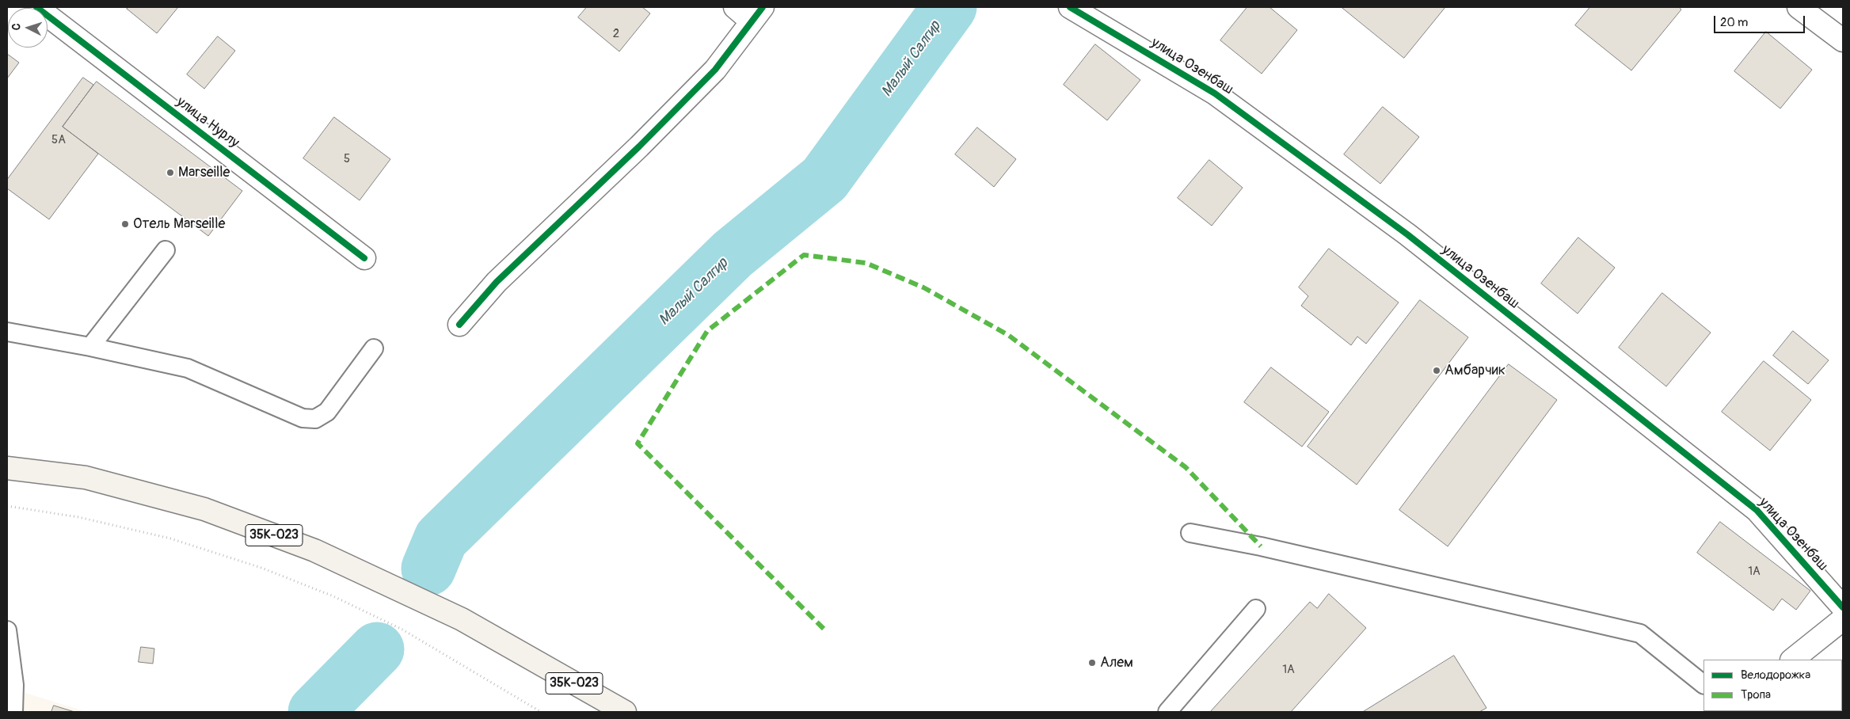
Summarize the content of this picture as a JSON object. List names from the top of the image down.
{
  "streets": {
    "main road": ["35К-023"],
    "street": ["улица Озенбаш", "улица Нурлу"]
  },
  "water": ["Малый Салгир"],
  "places": [
    "Marseille",
    "Отель Marseille",
    "Амбарчик",
    "Алем"
  ],
  "house_numbers": [
    "2",
    "5А",
    "5",
    "1А",
    "1А"
  ],
  "legend": ["Велодорожка", "Тропа"],
  "scale_bar": "20 m",
  "north": "left"
}
